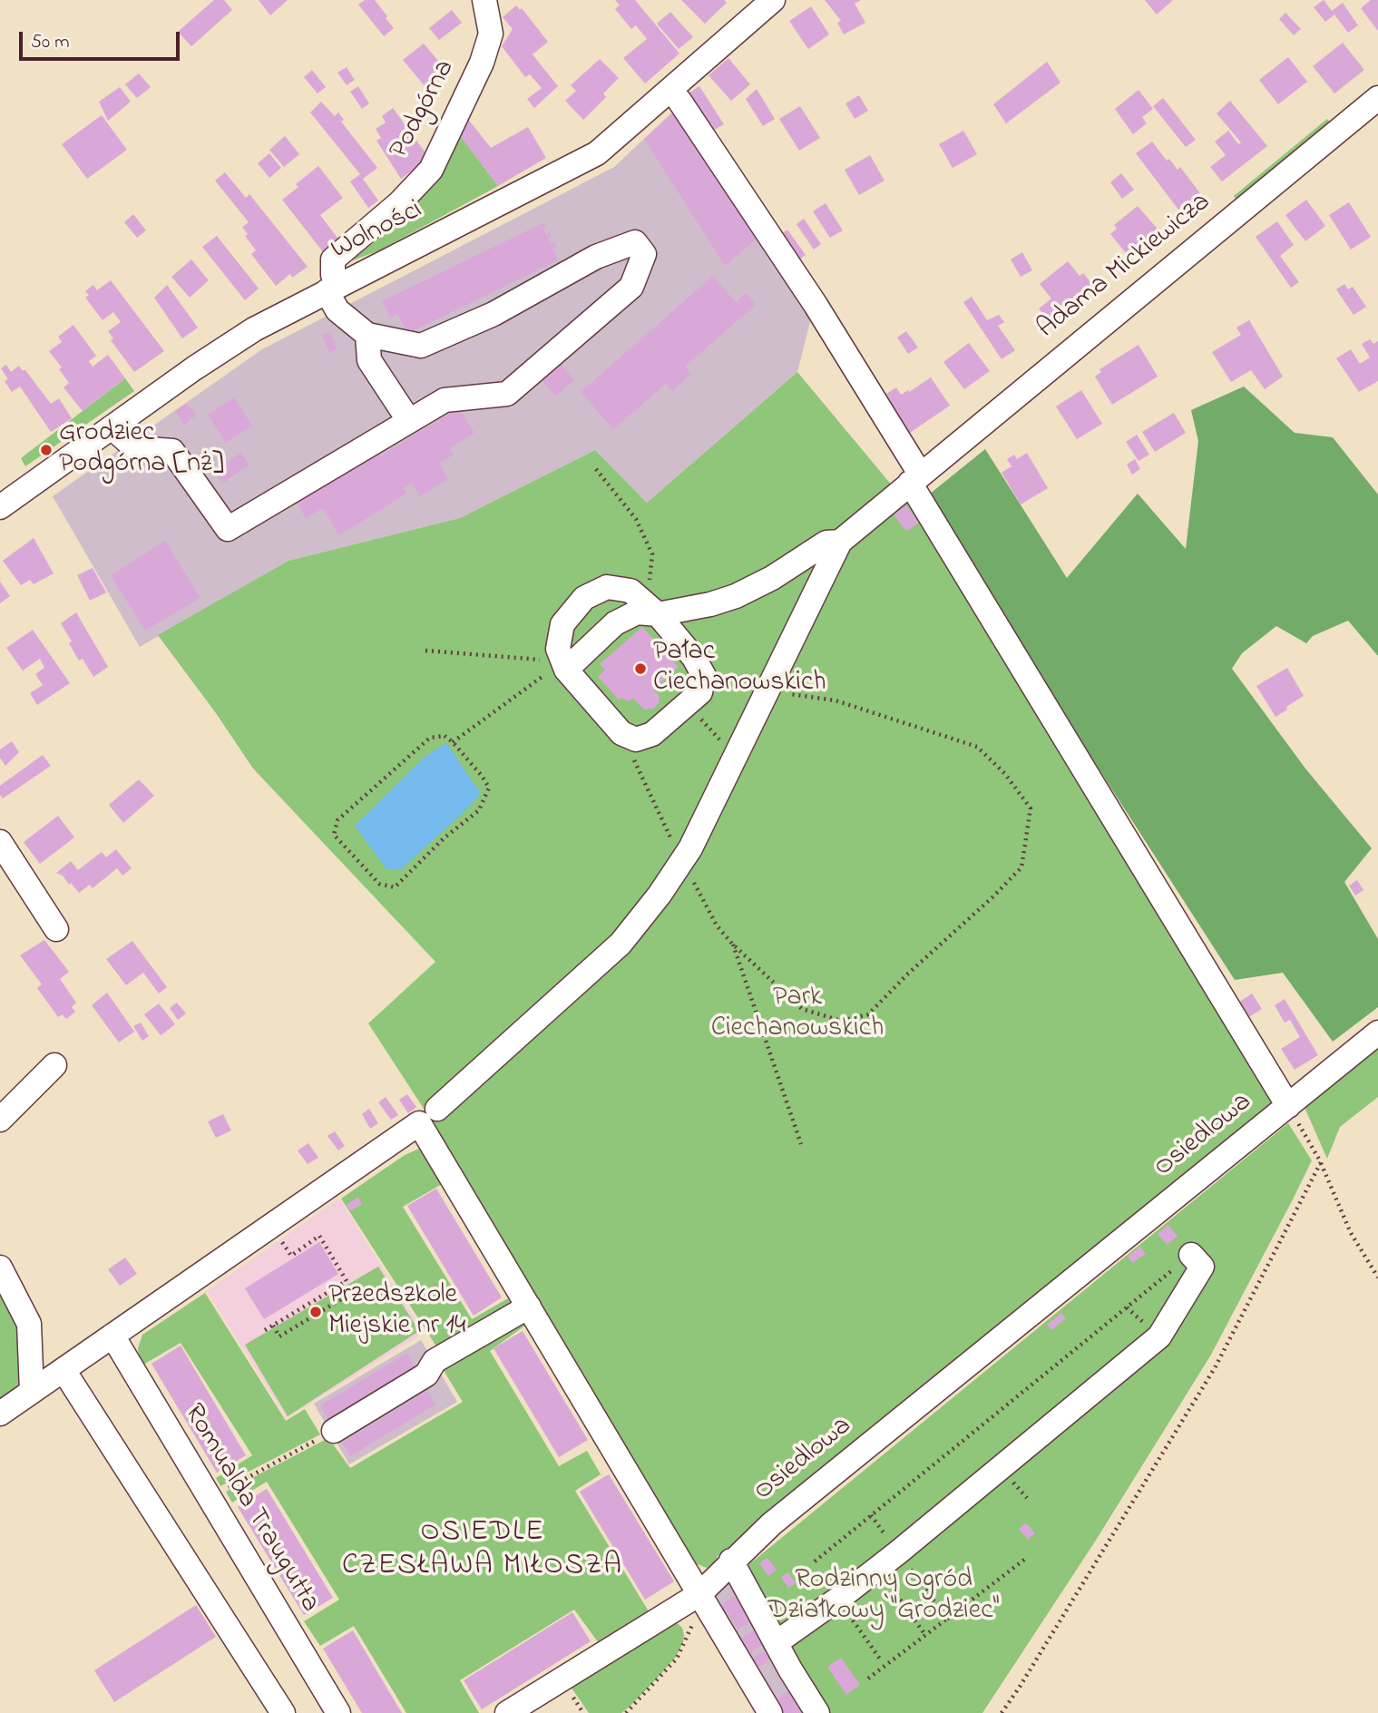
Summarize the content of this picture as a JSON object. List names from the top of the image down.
{
  "streets": {
    "street": [
      "Podgórna",
      "Wolności",
      "Adama Mickiewicza",
      "Osiedlowa",
      "Romualda Traugutta"
    ]
  },
  "crossings": [
    ["Podgórna", "Wolności"]
  ],
  "districts": ["OSIEDLE CZESŁAWA MIŁOSZA"],
  "parks": ["Park Ciechanowskich", "Rodzinny Ogród Działkowy \"Grodziec\""],
  "places": ["Grodziec Podgórna [nż]", "Pałac Ciechanowskich", "Przedszkole Miejskie nr 14"],
  "scale_bar": "50 m"
}
